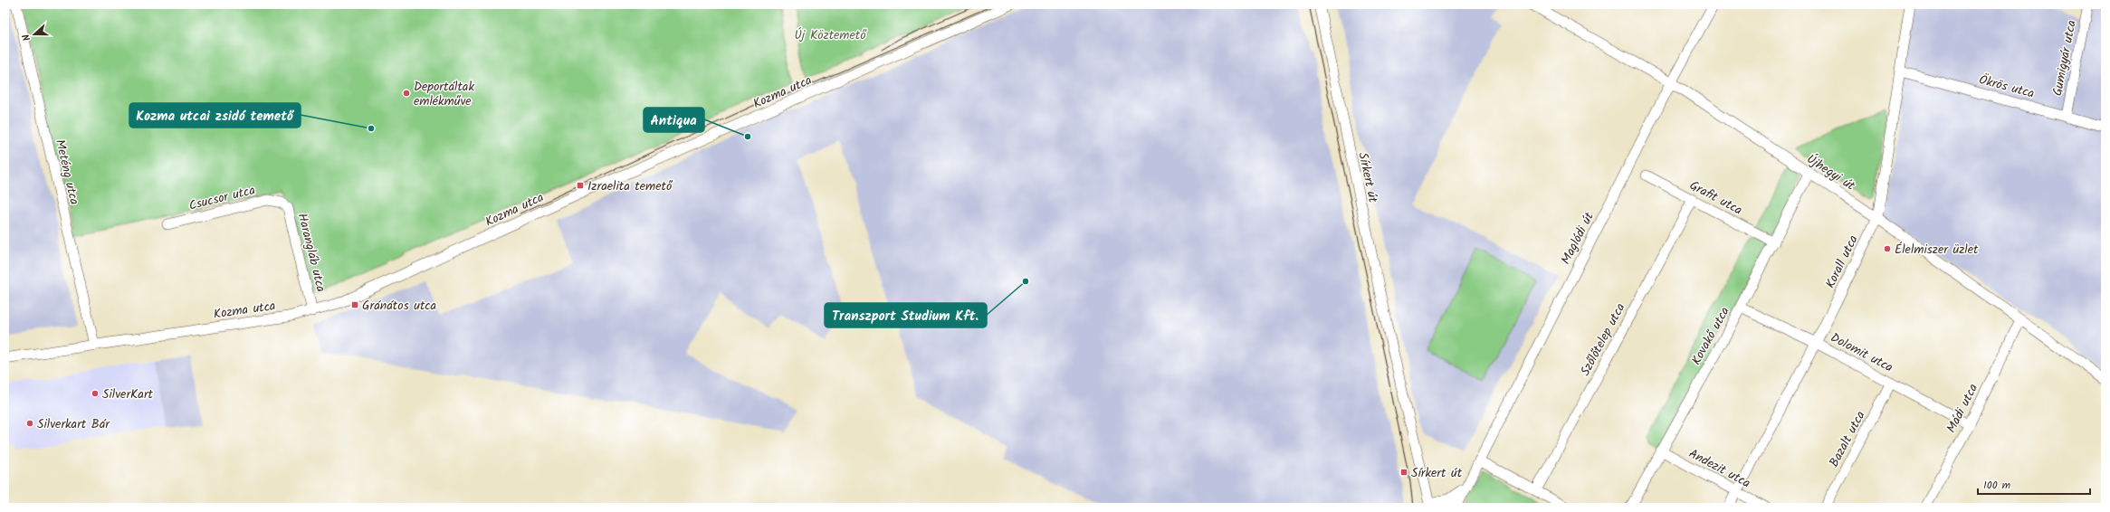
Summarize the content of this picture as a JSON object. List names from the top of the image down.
{
  "streets": {
    "street": [
      "Gumigyár utca",
      "Ökrös utca",
      "Kozma utca",
      "Meténg utca",
      "Újhegyi út",
      "Sírkert út",
      "Csucsor utca",
      "Grafit utca",
      "Maglódi út",
      "Harangláb utca",
      "Korall utca",
      "Kovakő utca",
      "Szőlőtelep utca",
      "Dolomit utca",
      "Mádi utca",
      "Bazalt utca",
      "Andezit utca"
    ]
  },
  "crossings": [
    ["Gumigyár utca", "Ökrös utca"],
    ["Ökrös utca", "Korall utca"],
    ["Kozma utca", "Meténg utca"],
    ["Kozma utca", "Harangláb utca"],
    ["Újhegyi út", "Maglódi út"],
    ["Újhegyi út", "Korall utca"],
    ["Újhegyi út", "Kovakő utca"],
    ["Újhegyi út", "Mádi utca"],
    ["Sírkert út", "Maglódi út"],
    ["Csucsor utca", "Harangláb utca"],
    ["Grafit utca", "Kovakő utca"],
    ["Grafit utca", "Szőlőtelep utca"],
    ["Korall utca", "Dolomit utca"],
    ["Korall utca", "Andezit utca"],
    ["Kovakő utca", "Dolomit utca"],
    ["Kovakő utca", "Andezit utca"],
    ["Dolomit utca", "Mádi utca"],
    ["Dolomit utca", "Bazalt utca"]
  ],
  "parks": ["Új Köztemető"],
  "places": {
    "other": [
      "Deportáltak emlékműve",
      "Kozma utcai zsidó temető",
      "Antiqua",
      "Élelmiszer üzlet",
      "Transzport Studium Kft.",
      "SilverKart",
      "Silverkart Bár"
    ],
    "transit": ["Izraelita temető", "Gránátos utca", "Sírkert út"]
  },
  "scale_bar": "100 m",
  "north": "left"
}
